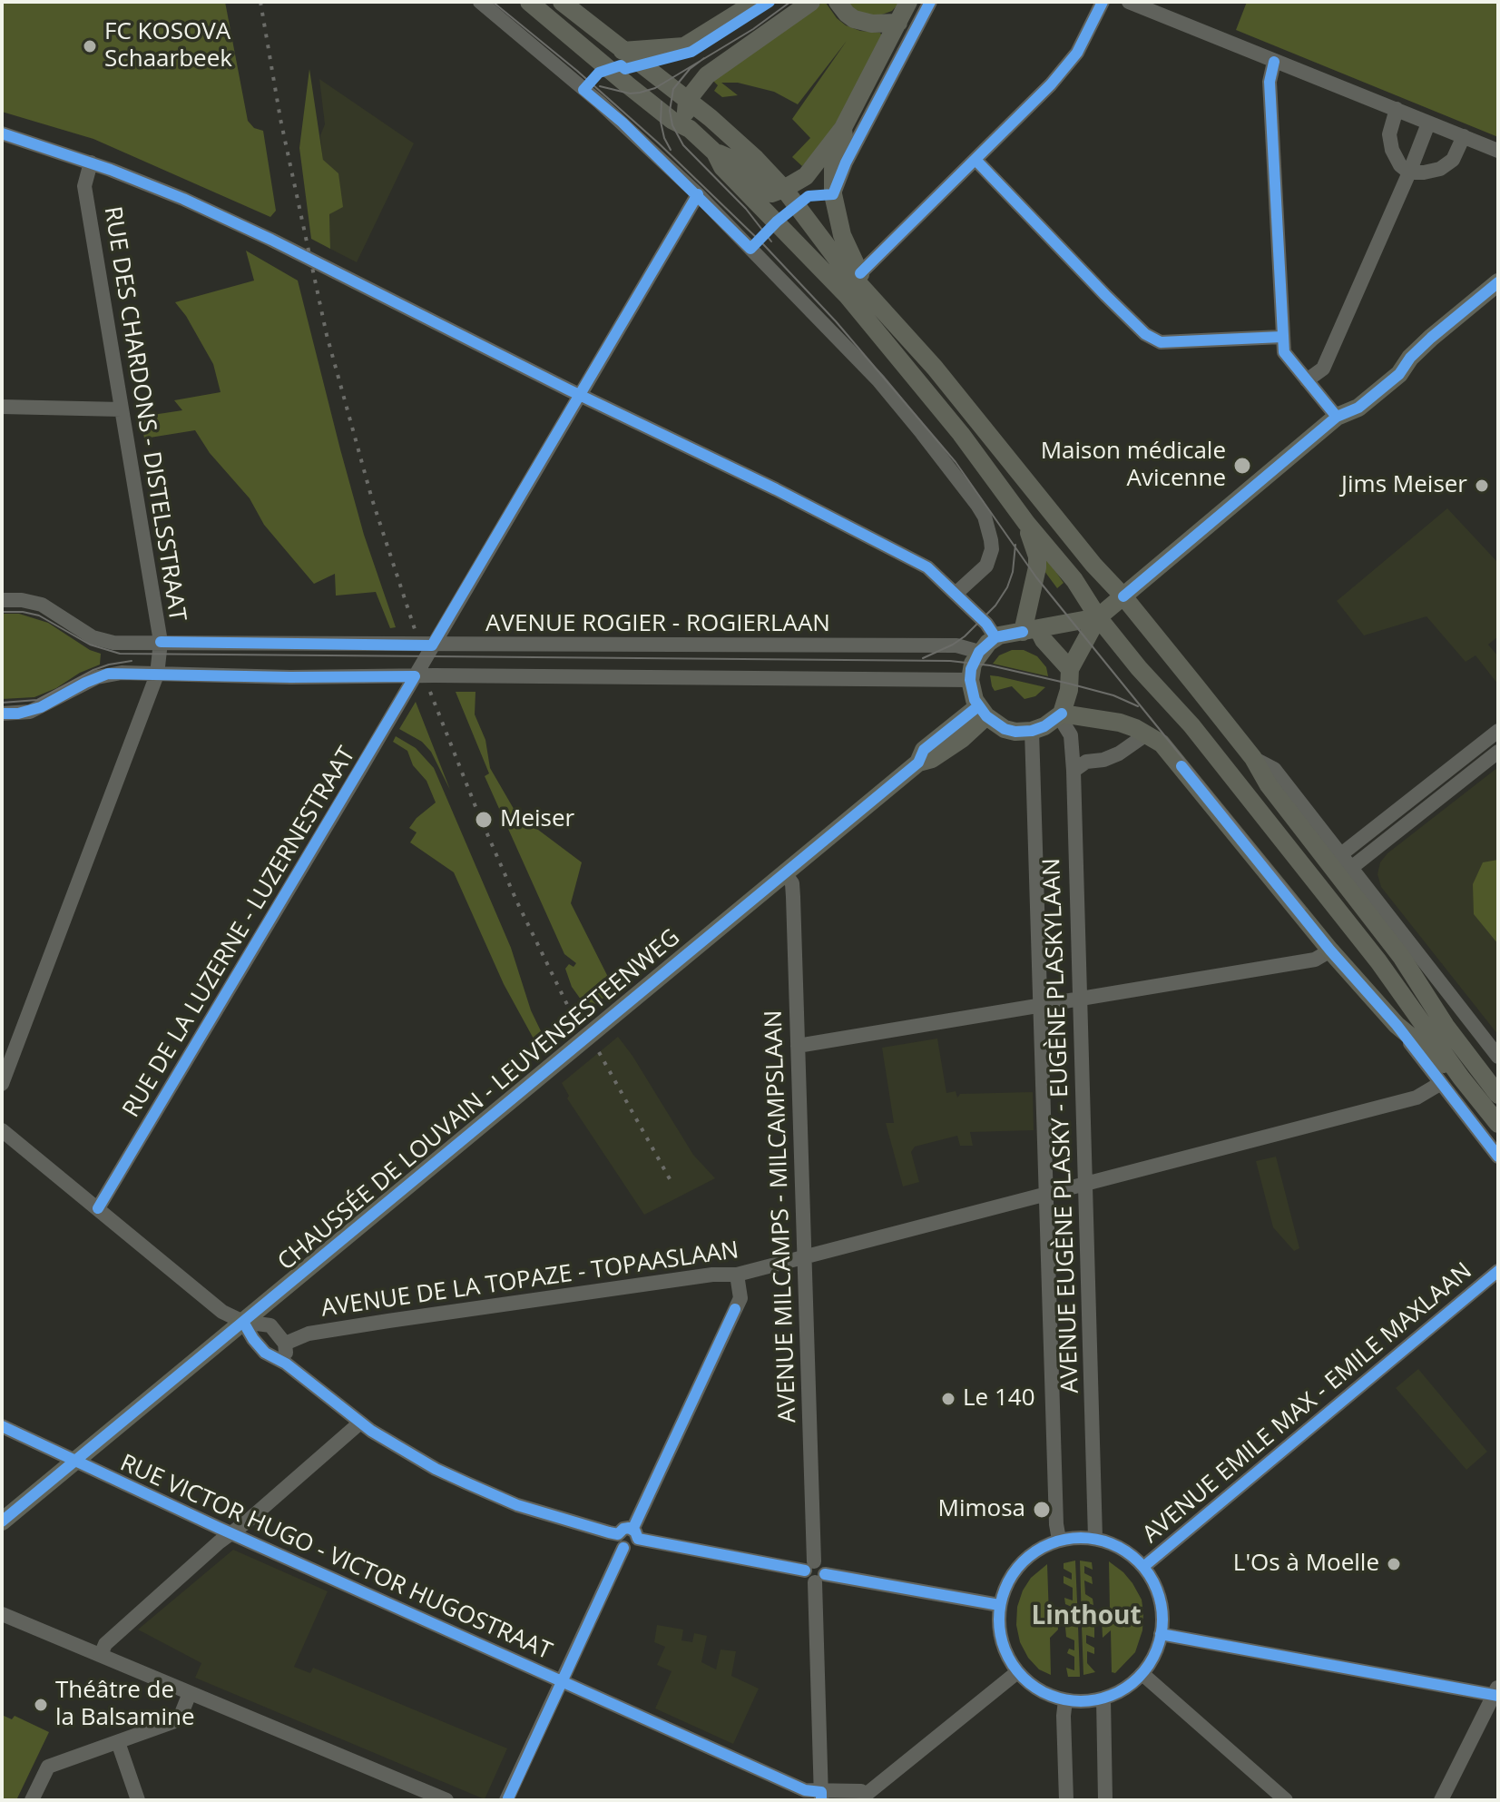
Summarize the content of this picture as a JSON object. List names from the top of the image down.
{
  "streets": {
    "main road": ["CHAUSSÉE DE LOUVAIN - LEUVENSESTEENWEG"],
    "street": [
      "RUE DES CHARDONS - DISTELSSTRAAT",
      "AVENUE ROGIER - ROGIERLAAN",
      "RUE DE LA LUZERNE - LUZERNESTRAAT",
      "AVENUE EUGÈNE PLASKY - EUGÈNE PLASKYLAAN",
      "AVENUE MILCAMPS - MILCAMPSLAAN",
      "AVENUE DE LA TOPAZE - TOPAASLAAN",
      "AVENUE EMILE MAX - EMILE MAXLAAN",
      "RUE VICTOR HUGO - VICTOR HUGOSTRAAT"
    ]
  },
  "crossings": [
    ["RUE DES CHARDONS - DISTELSSTRAAT", "AVENUE ROGIER - ROGIERLAAN"],
    ["AVENUE ROGIER - ROGIERLAAN", "RUE DE LA LUZERNE - LUZERNESTRAAT"],
    ["AVENUE ROGIER - ROGIERLAAN", "CHAUSSÉE DE LOUVAIN - LEUVENSESTEENWEG"],
    ["AVENUE ROGIER - ROGIERLAAN", "AVENUE EUGÈNE PLASKY - EUGÈNE PLASKYLAAN"],
    ["CHAUSSÉE DE LOUVAIN - LEUVENSESTEENWEG", "AVENUE EUGÈNE PLASKY - EUGÈNE PLASKYLAAN"],
    ["CHAUSSÉE DE LOUVAIN - LEUVENSESTEENWEG", "AVENUE MILCAMPS - MILCAMPSLAAN"],
    ["CHAUSSÉE DE LOUVAIN - LEUVENSESTEENWEG", "RUE VICTOR HUGO - VICTOR HUGOSTRAAT"],
    ["AVENUE EUGÈNE PLASKY - EUGÈNE PLASKYLAAN", "AVENUE DE LA TOPAZE - TOPAASLAAN"],
    ["AVENUE EUGÈNE PLASKY - EUGÈNE PLASKYLAAN", "AVENUE EMILE MAX - EMILE MAXLAAN"],
    ["AVENUE MILCAMPS - MILCAMPSLAAN", "AVENUE DE LA TOPAZE - TOPAASLAAN"]
  ],
  "districts": ["Linthout"],
  "places": [
    "FC KOSOVA Schaarbeek",
    "Maison médicale Avicenne",
    "Jims Meiser",
    "Meiser",
    "Le 140",
    "Mimosa",
    "L'Os à Moelle",
    "Théâtre de la Balsamine"
  ]
}
